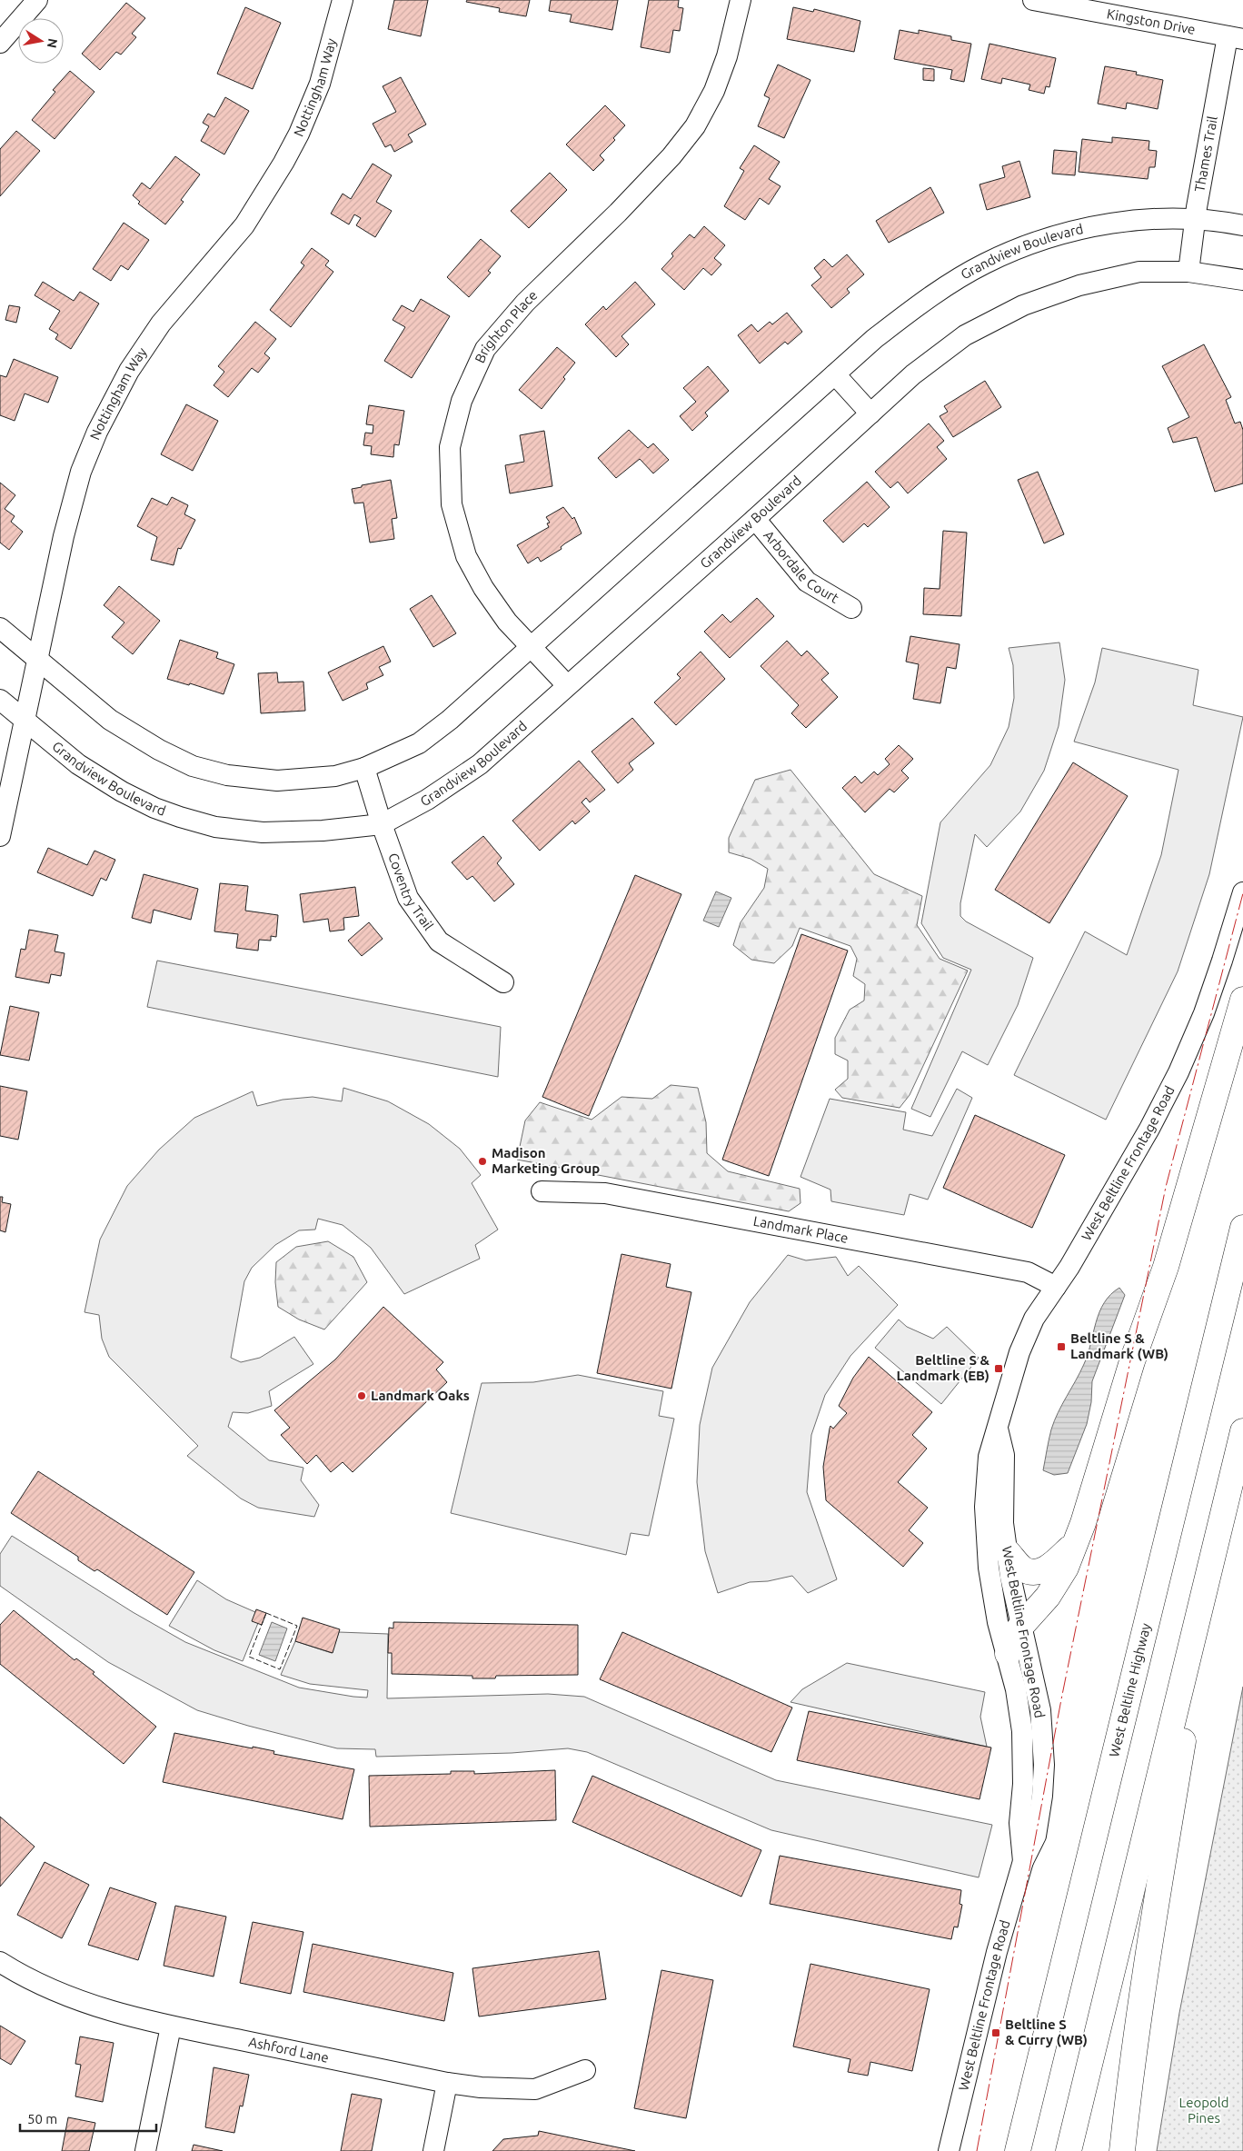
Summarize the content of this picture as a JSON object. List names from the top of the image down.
{
  "streets": {
    "highway": ["West Beltline Highway"],
    "street": [
      "Kingston Drive",
      "Nottingham Way",
      "Thames Trail",
      "Grandview Boulevard",
      "Brighton Place",
      "Arbordale Court",
      "Coventry Trail",
      "West Beltline Frontage Road",
      "Landmark Place",
      "Ashford Lane"
    ]
  },
  "crossings": [
    ["Kingston Drive", "Thames Trail"],
    ["Nottingham Way", "Grandview Boulevard"],
    ["Thames Trail", "Grandview Boulevard"],
    ["Grandview Boulevard", "Brighton Place"],
    ["Grandview Boulevard", "Arbordale Court"],
    ["Grandview Boulevard", "Coventry Trail"],
    ["West Beltline Frontage Road", "Landmark Place"]
  ],
  "parks": ["Leopold Pines"],
  "places": {
    "other": ["Madison Marketing Group", "Landmark Oaks"],
    "transit": ["Beltline S & Landmark (WB)", "Beltline S & Landmark (EB)", "Beltline S & Curry (WB)"]
  },
  "scale_bar": "50 m",
  "north": "right"
}
